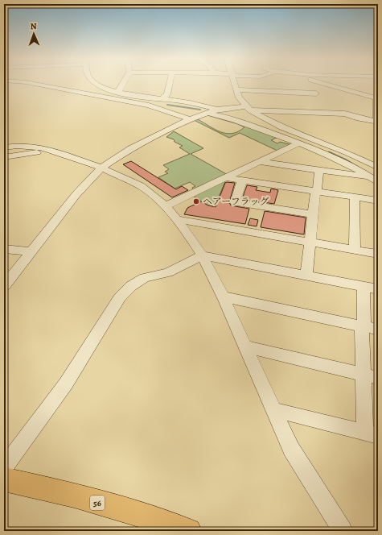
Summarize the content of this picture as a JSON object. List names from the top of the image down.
{
  "streets": {
    "main road": ["56"]
  },
  "places": ["ヘアーフラッグ"],
  "north": "top"
}
